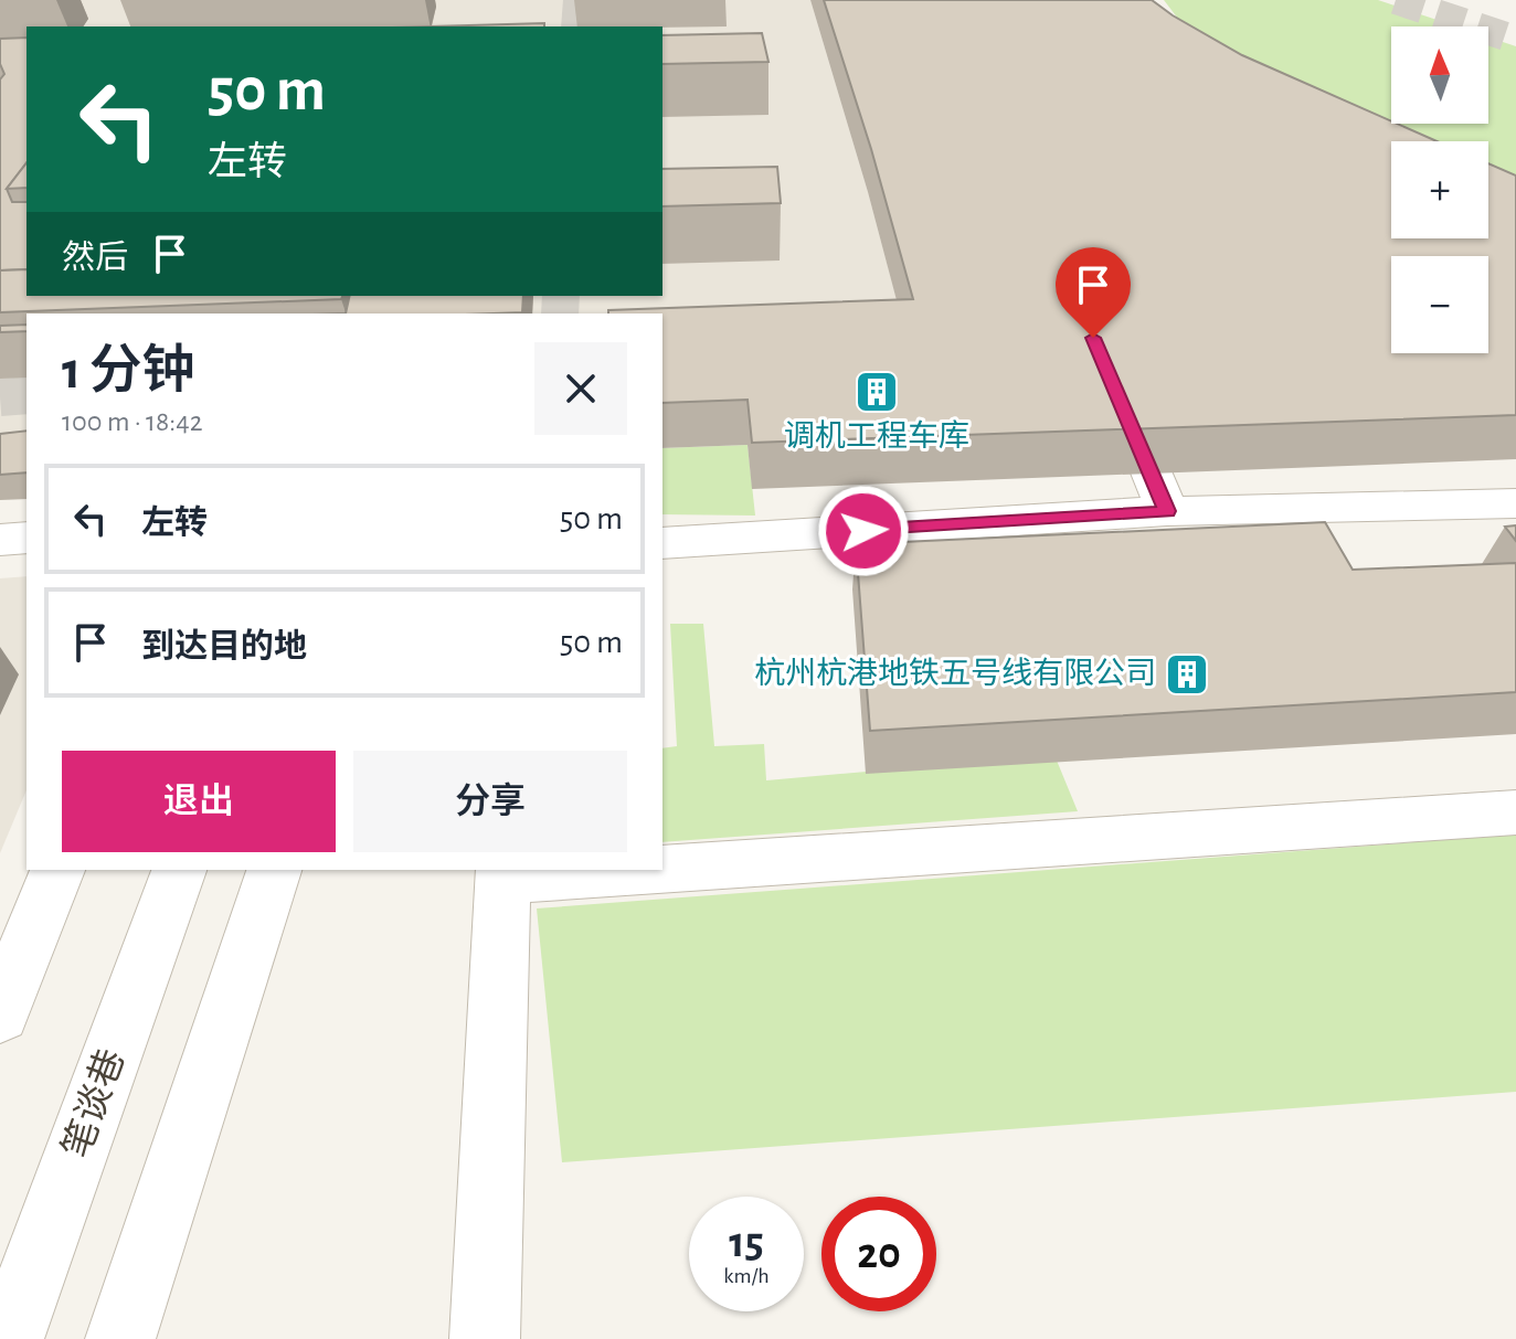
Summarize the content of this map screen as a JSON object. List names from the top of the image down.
{
  "streets": {
    "street": ["笔谈巷"]
  },
  "places": {
    "building": ["调机工程车库", "杭州杭港地铁五号线有限公司"]
  },
  "north": "top",
  "page": {
    "map_buttons": ["+", "−"],
    "turn": ["50 m", "左转"],
    "then": "然后",
    "heading": ["1 分钟", "100 m · 18:42"],
    "list": [
      {
        "name": "左转",
        "value": "50 m"
      },
      {
        "name": "到达目的地",
        "value": "50 m"
      }
    ],
    "buttons": ["退出", "分享"],
    "speed": "15 km/h",
    "limit": "20"
  }
}
